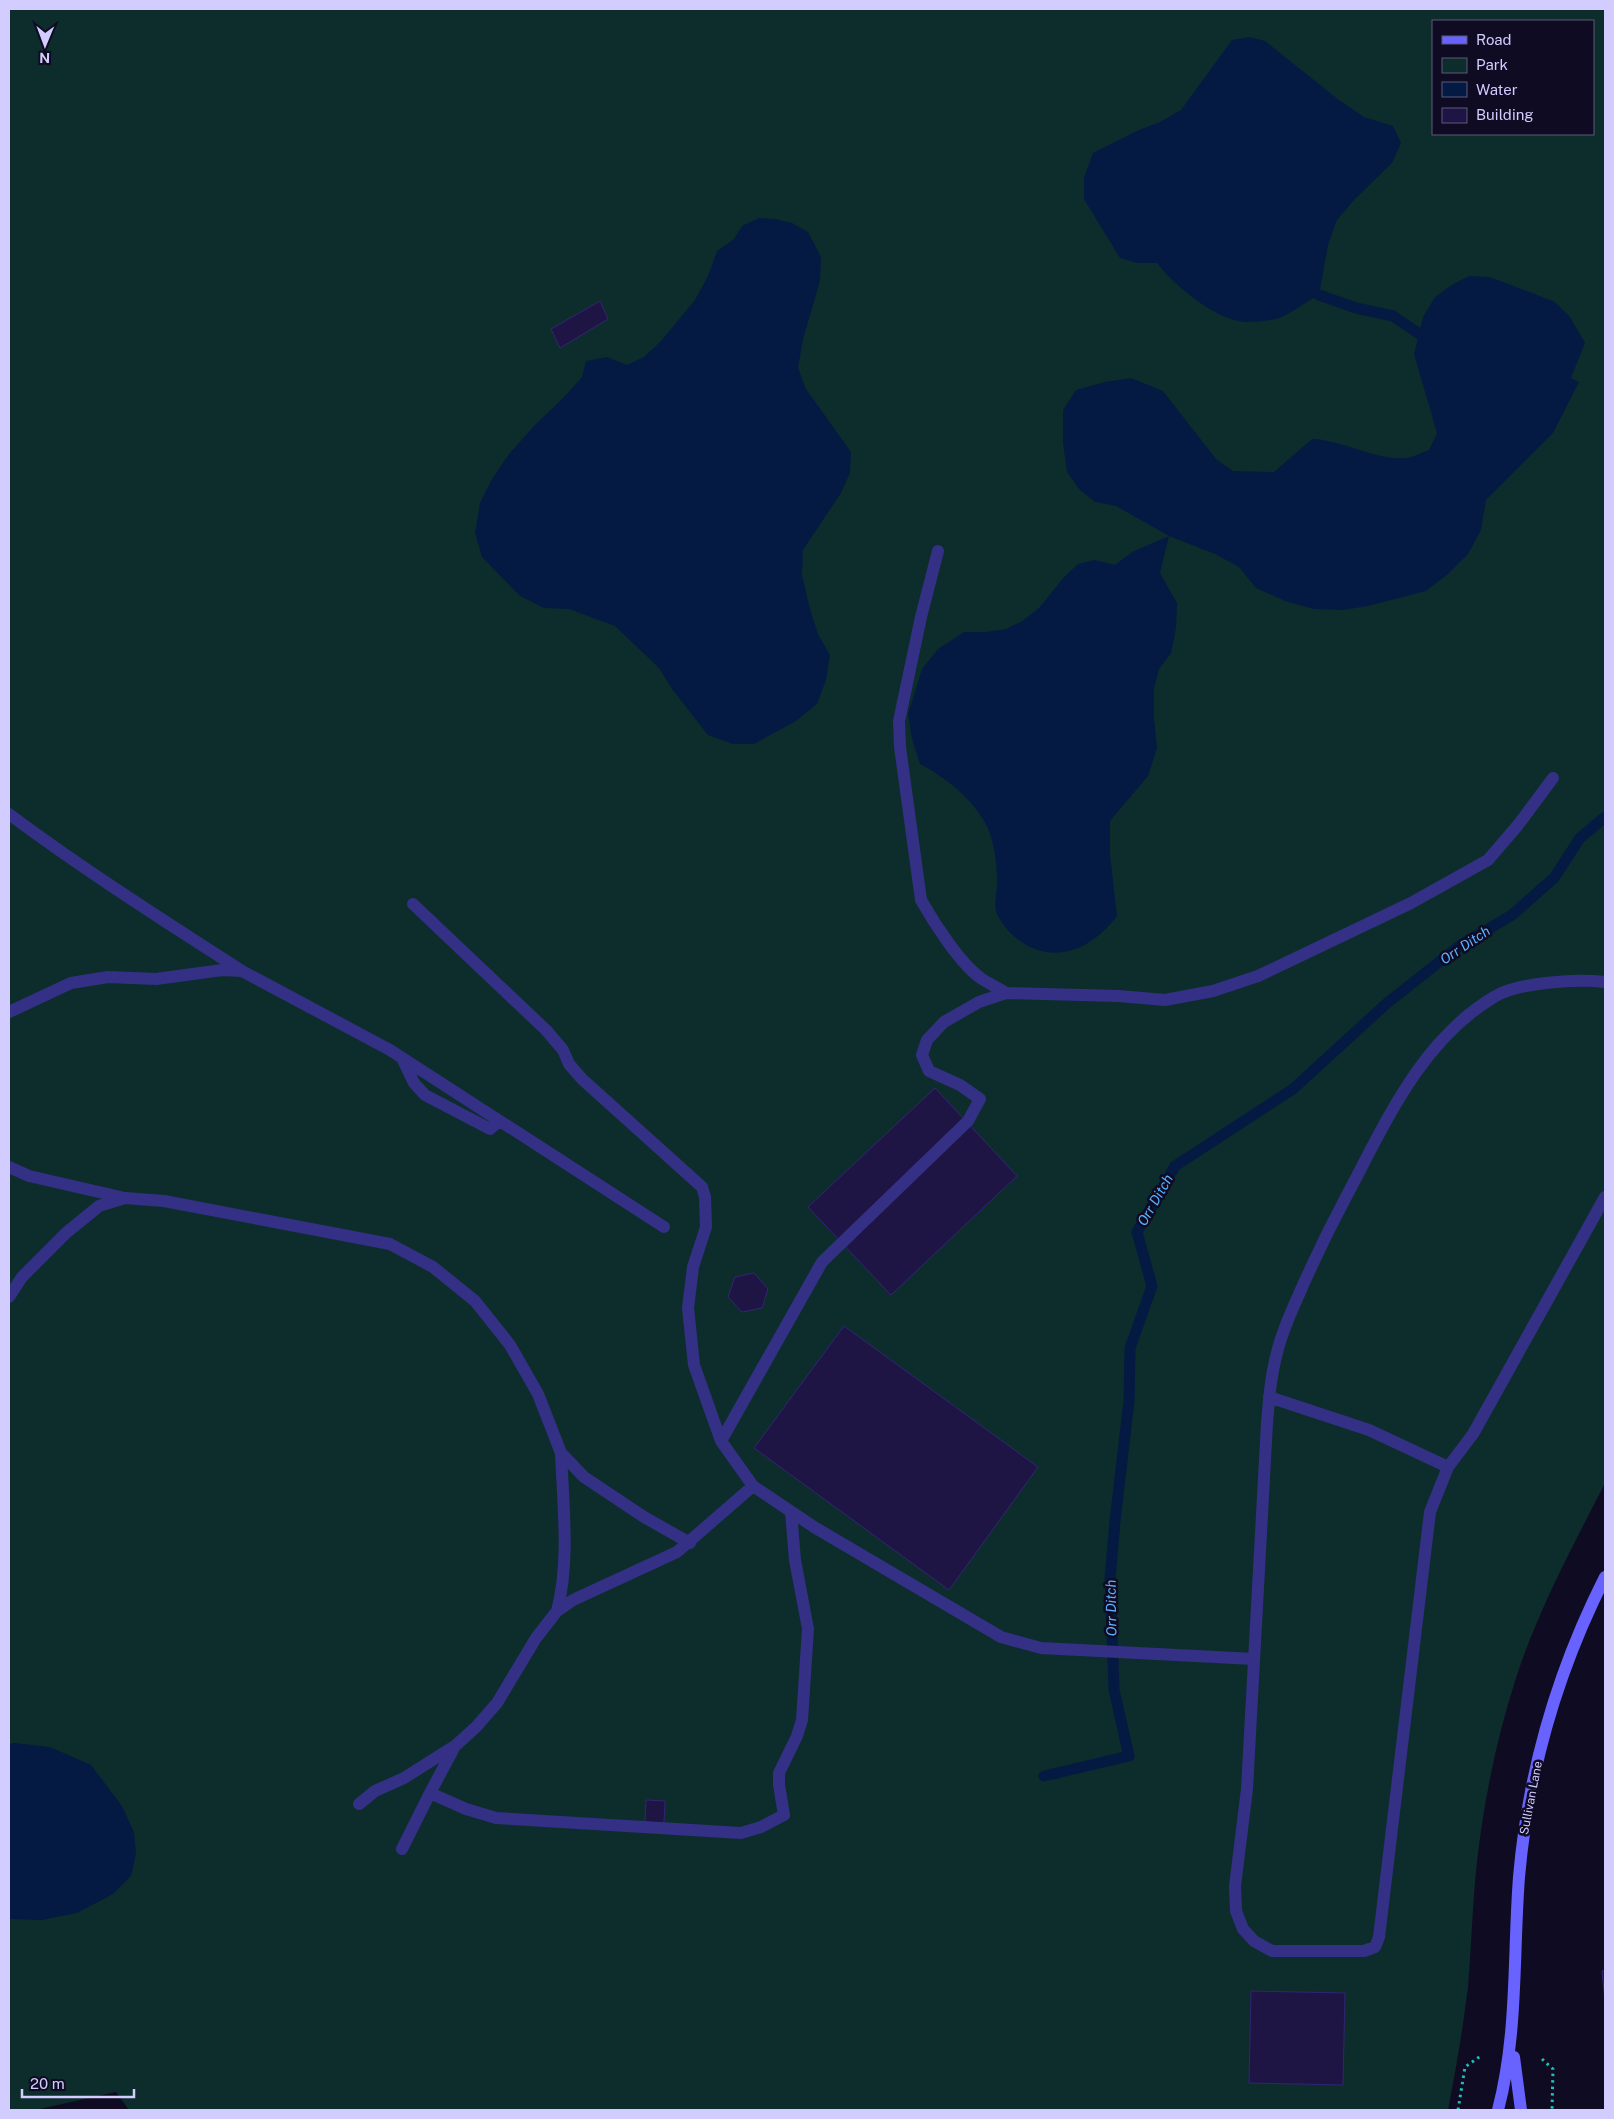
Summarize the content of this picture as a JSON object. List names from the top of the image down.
{
  "streets": {
    "street": ["Sullivan Lane"]
  },
  "water": ["Orr Ditch"],
  "legend": [
    "Road",
    "Park",
    "Water",
    "Building"
  ],
  "scale_bar": "20 m",
  "north": "bottom"
}
